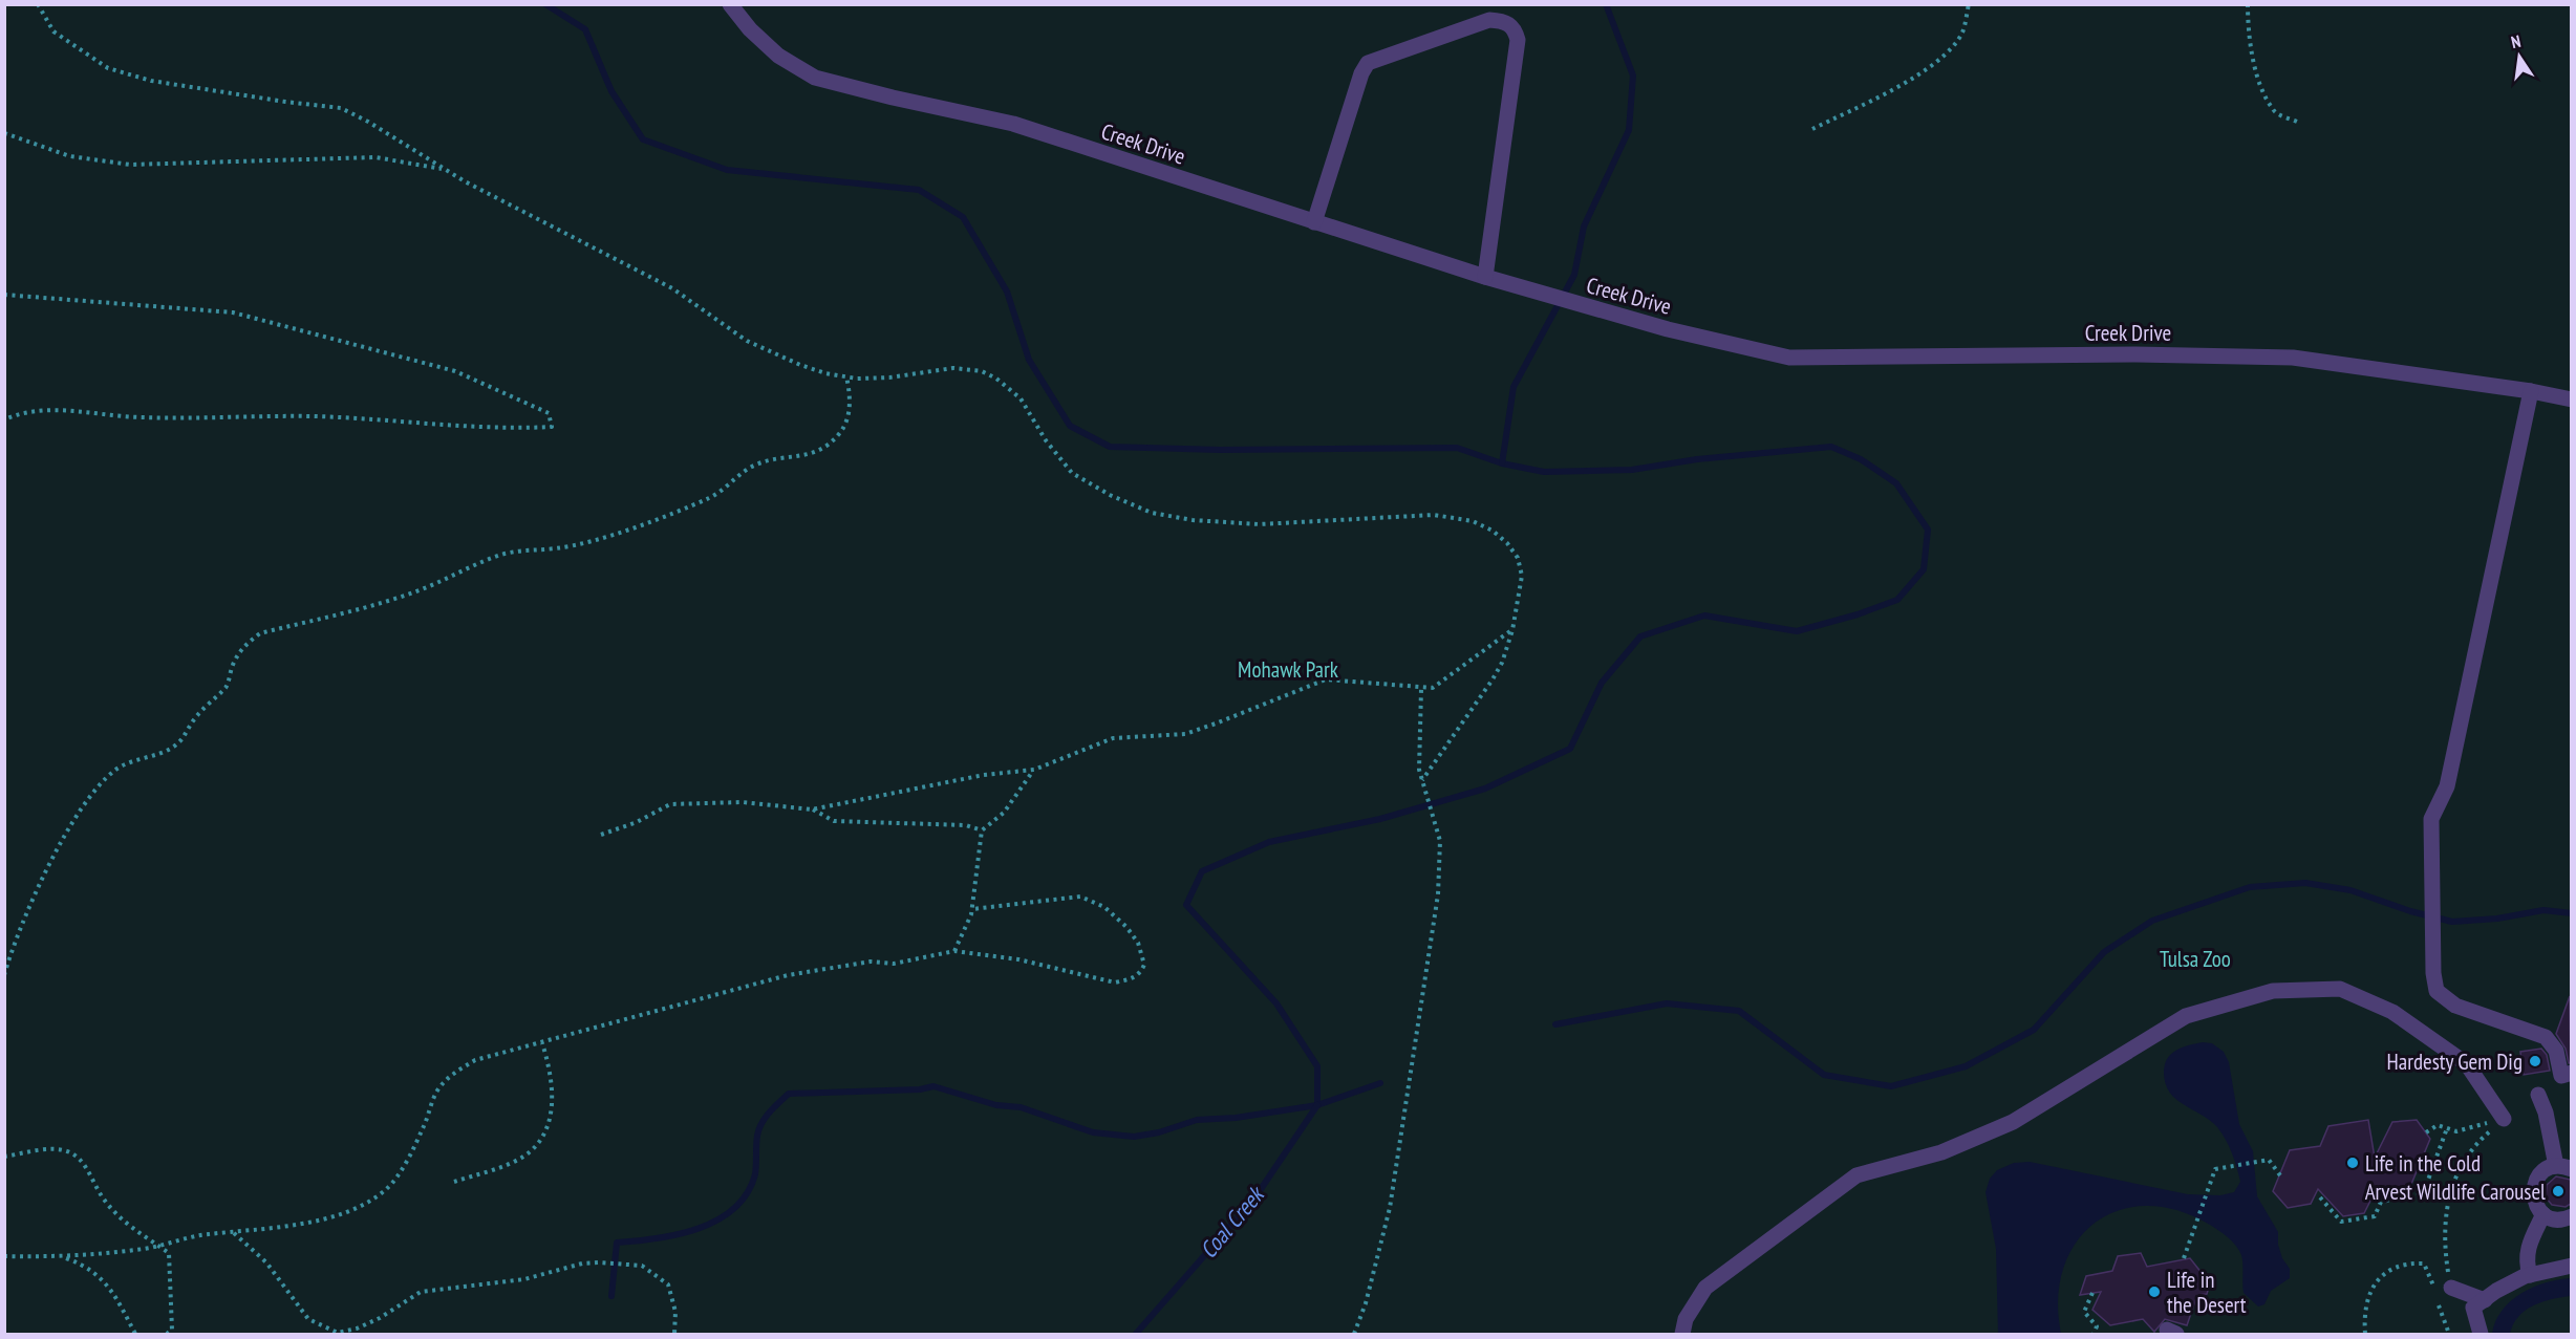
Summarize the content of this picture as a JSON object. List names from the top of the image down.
{
  "streets": {
    "street": ["Creek Drive"]
  },
  "water": ["Coal Creek"],
  "parks": ["Mohawk Park", "Tulsa Zoo"],
  "places": [
    "Hardesty Gem Dig",
    "Life in the Cold",
    "Arvest Wildlife Carousel",
    "Life in the Desert"
  ],
  "north": "top"
}
